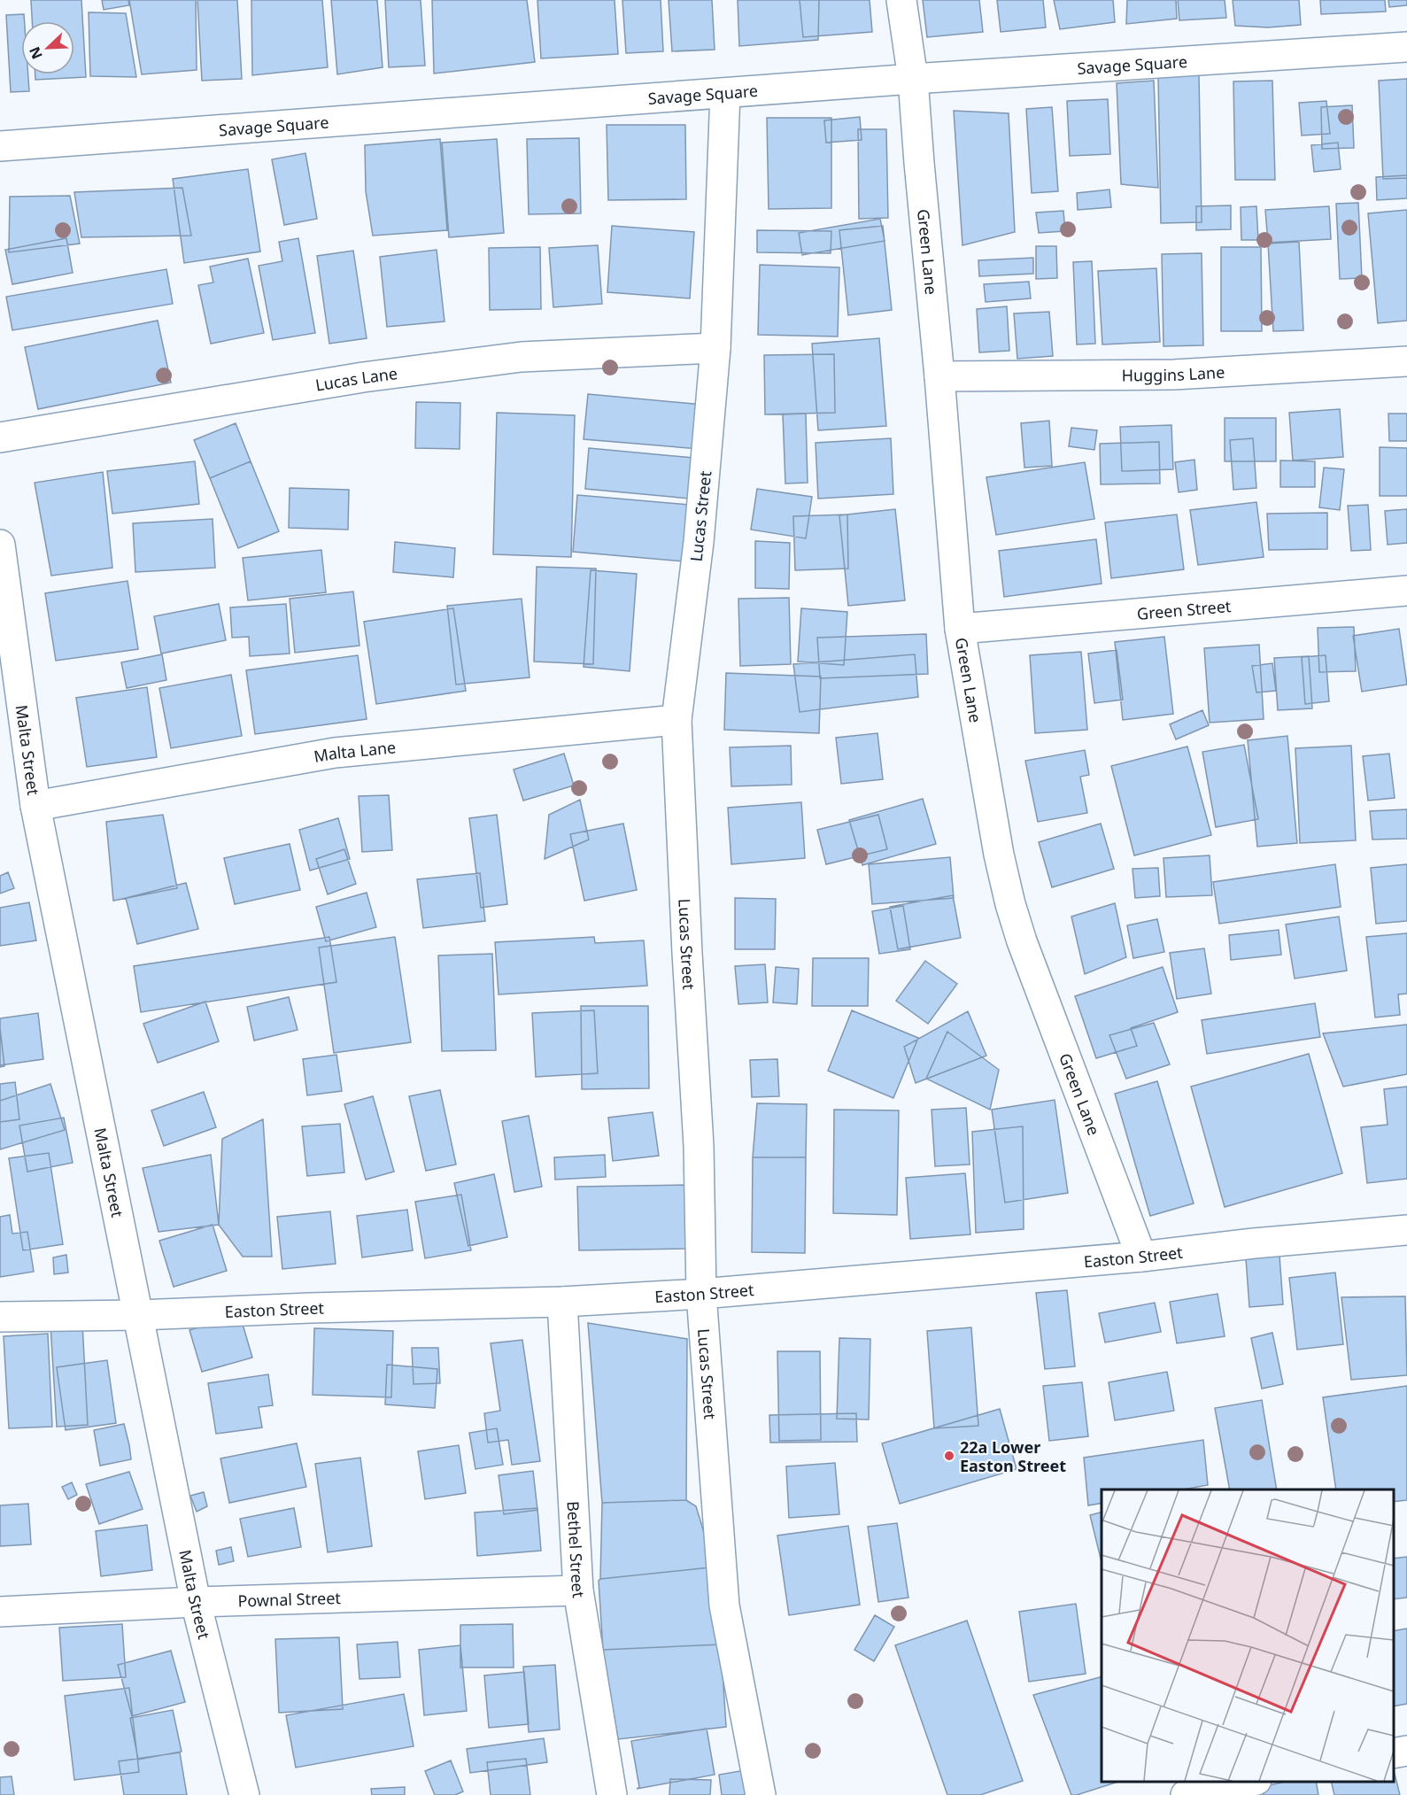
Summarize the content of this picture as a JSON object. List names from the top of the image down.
{
  "streets": {
    "street": [
      "Savage Square",
      "Green Lane",
      "Huggins Lane",
      "Lucas Lane",
      "Lucas Street",
      "Green Street",
      "Malta Street",
      "Malta Lane",
      "Easton Street",
      "Bethel Street",
      "Pownal Street"
    ]
  },
  "crossings": [
    ["Savage Square", "Green Lane"],
    ["Savage Square", "Lucas Street"],
    ["Green Lane", "Huggins Lane"],
    ["Green Lane", "Green Street"],
    ["Green Lane", "Easton Street"],
    ["Lucas Lane", "Lucas Street"],
    ["Lucas Street", "Malta Lane"],
    ["Lucas Street", "Easton Street"],
    ["Malta Street", "Malta Lane"],
    ["Malta Street", "Easton Street"],
    ["Malta Street", "Pownal Street"],
    ["Easton Street", "Bethel Street"],
    ["Bethel Street", "Pownal Street"]
  ],
  "places": ["22a Lower Easton Street"],
  "north": "bottom left"
}
